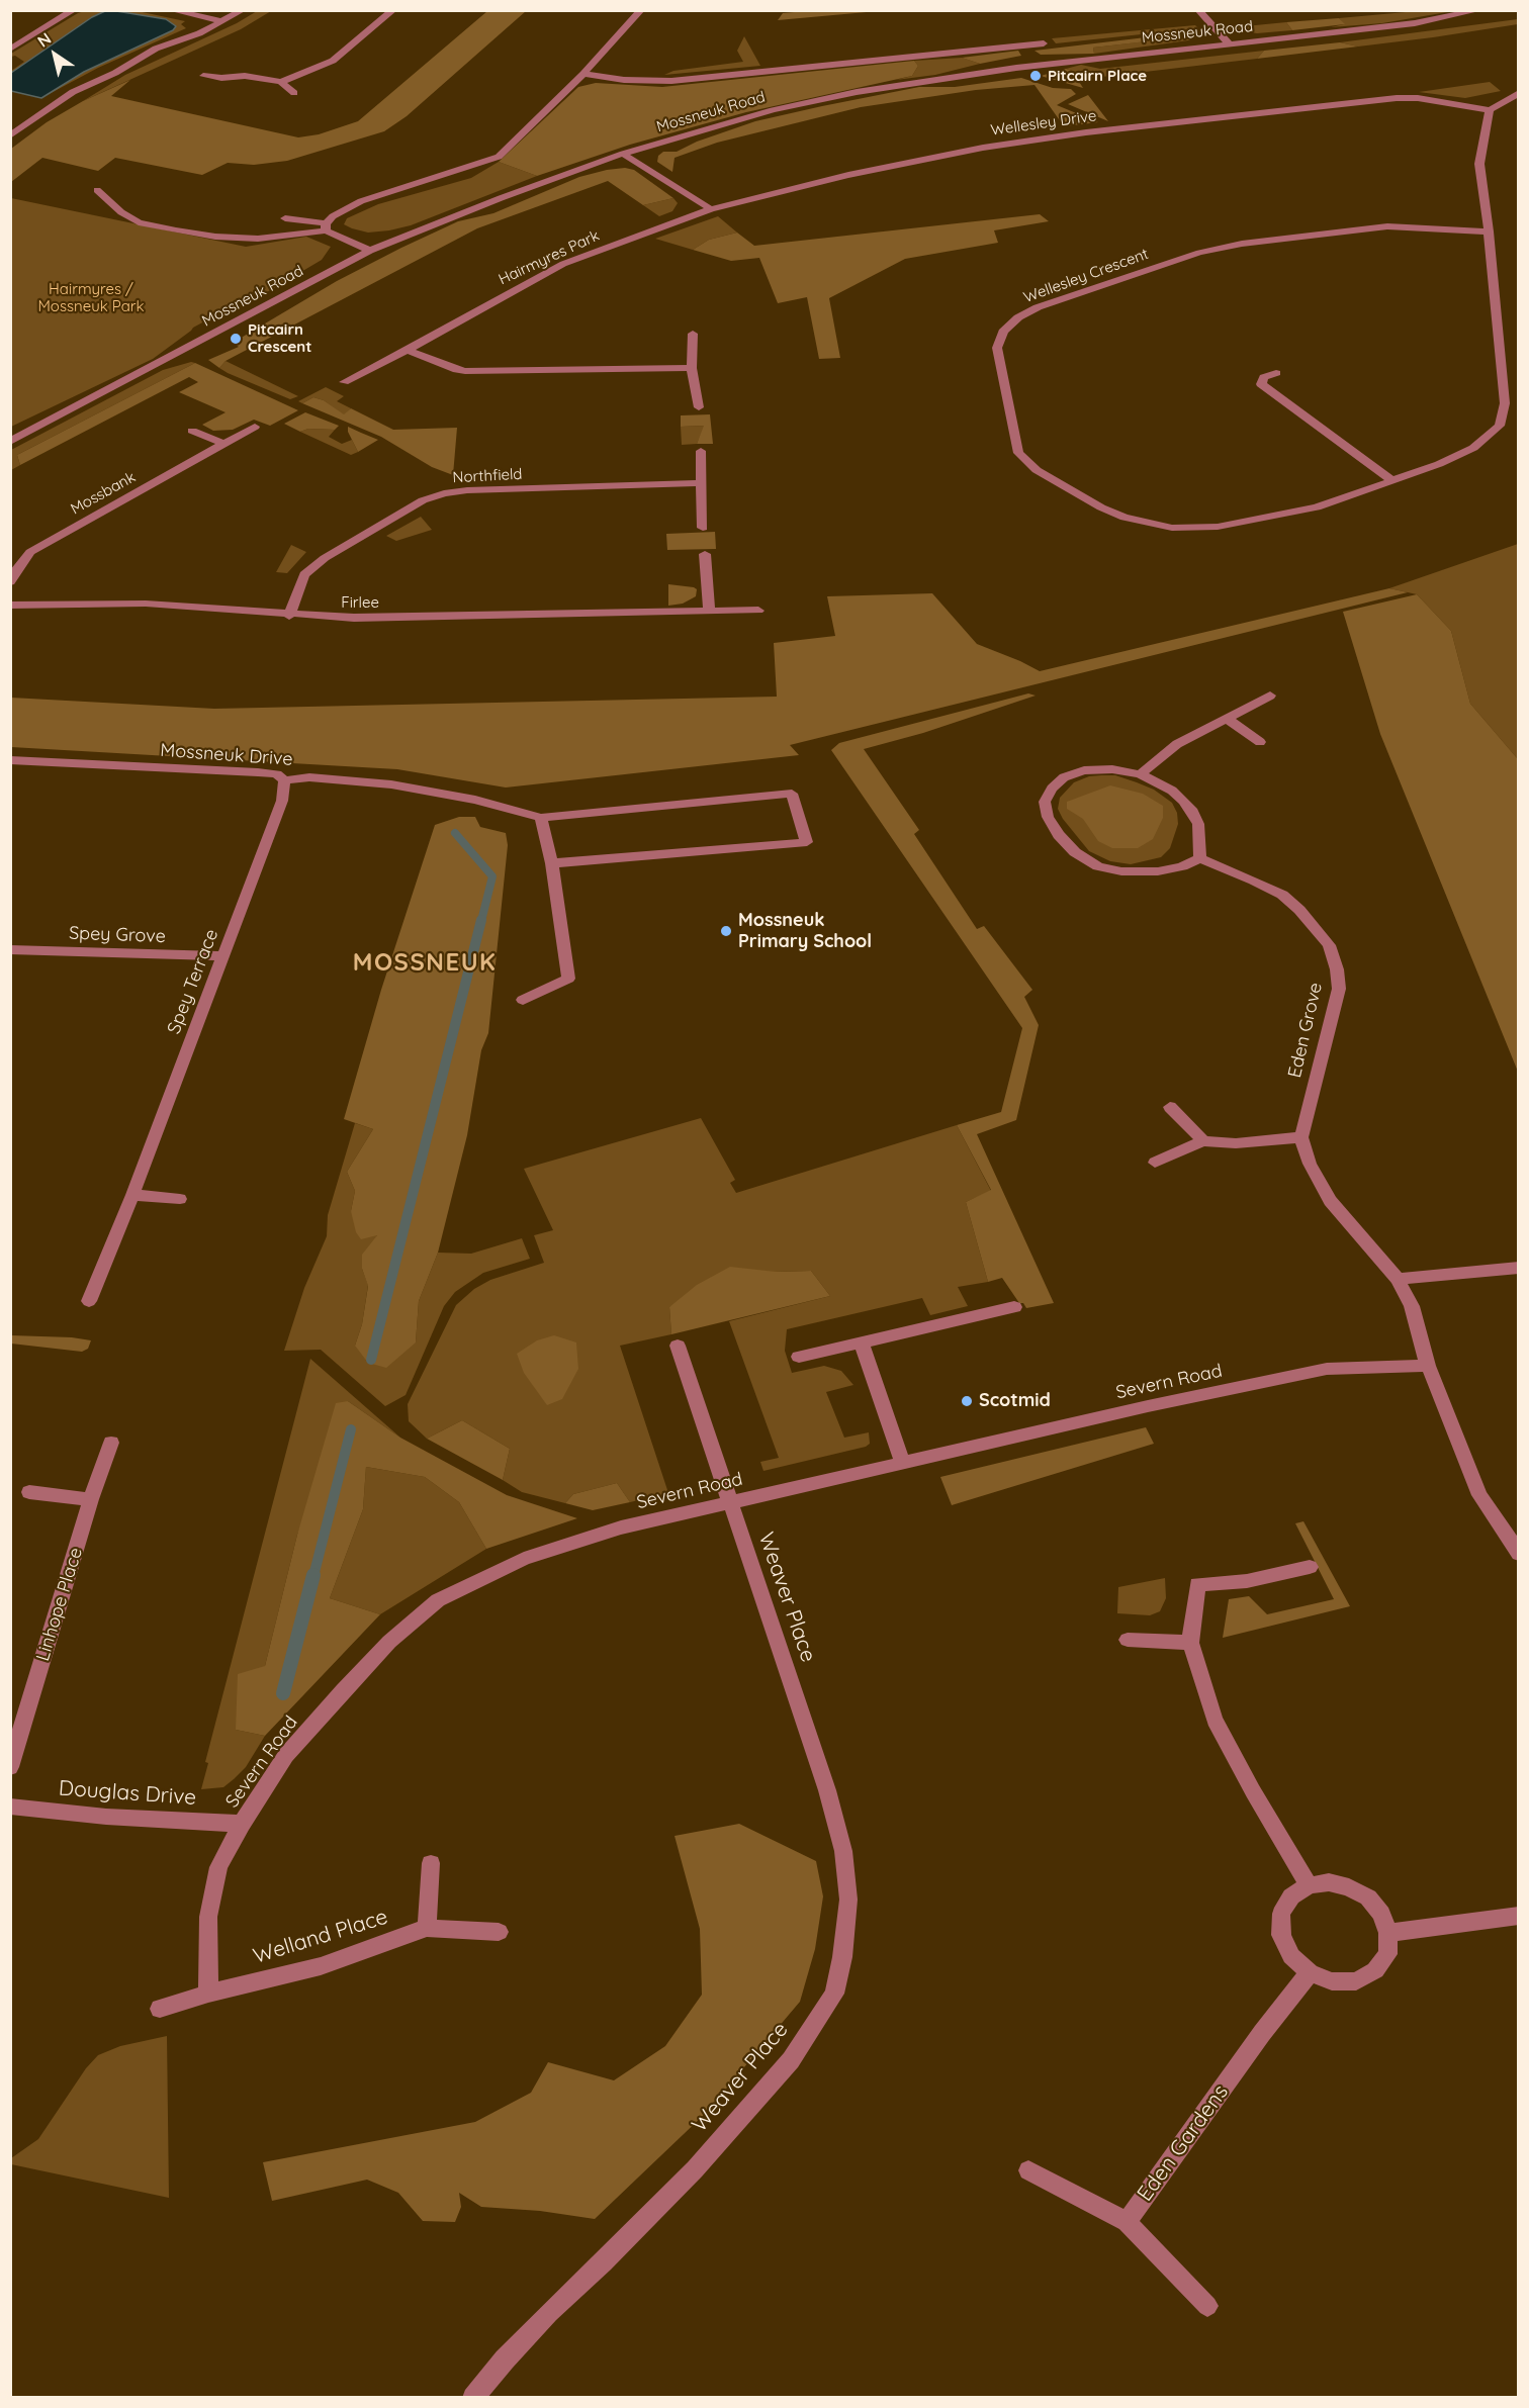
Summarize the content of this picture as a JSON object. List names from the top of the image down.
{
  "streets": {
    "street": [
      "Mossneuk Road",
      "Wellesley Drive",
      "Hairmyres Park",
      "Wellesley Crescent",
      "Northfield",
      "Mossbank",
      "Firlee",
      "Mossneuk Drive",
      "Spey Grove",
      "Spey Terrace",
      "Eden Grove",
      "Severn Road",
      "Weaver Place",
      "Linhope Place",
      "Douglas Drive",
      "Welland Place",
      "Eden Gardens"
    ]
  },
  "crossings": [
    ["Wellesley Drive", "Hairmyres Park"],
    ["Wellesley Drive", "Wellesley Crescent"],
    ["Northfield", "Firlee"],
    ["Mossneuk Drive", "Spey Terrace"],
    ["Spey Grove", "Spey Terrace"],
    ["Severn Road", "Weaver Place"],
    ["Severn Road", "Douglas Drive"],
    ["Severn Road", "Welland Place"]
  ],
  "districts": ["MOSSNEUK"],
  "parks": ["Hairmyres / Mossneuk Park"],
  "places": [
    "Pitcairn Place",
    "Pitcairn Crescent",
    "Mossneuk Primary School",
    "Scotmid"
  ],
  "north": "top left"
}
